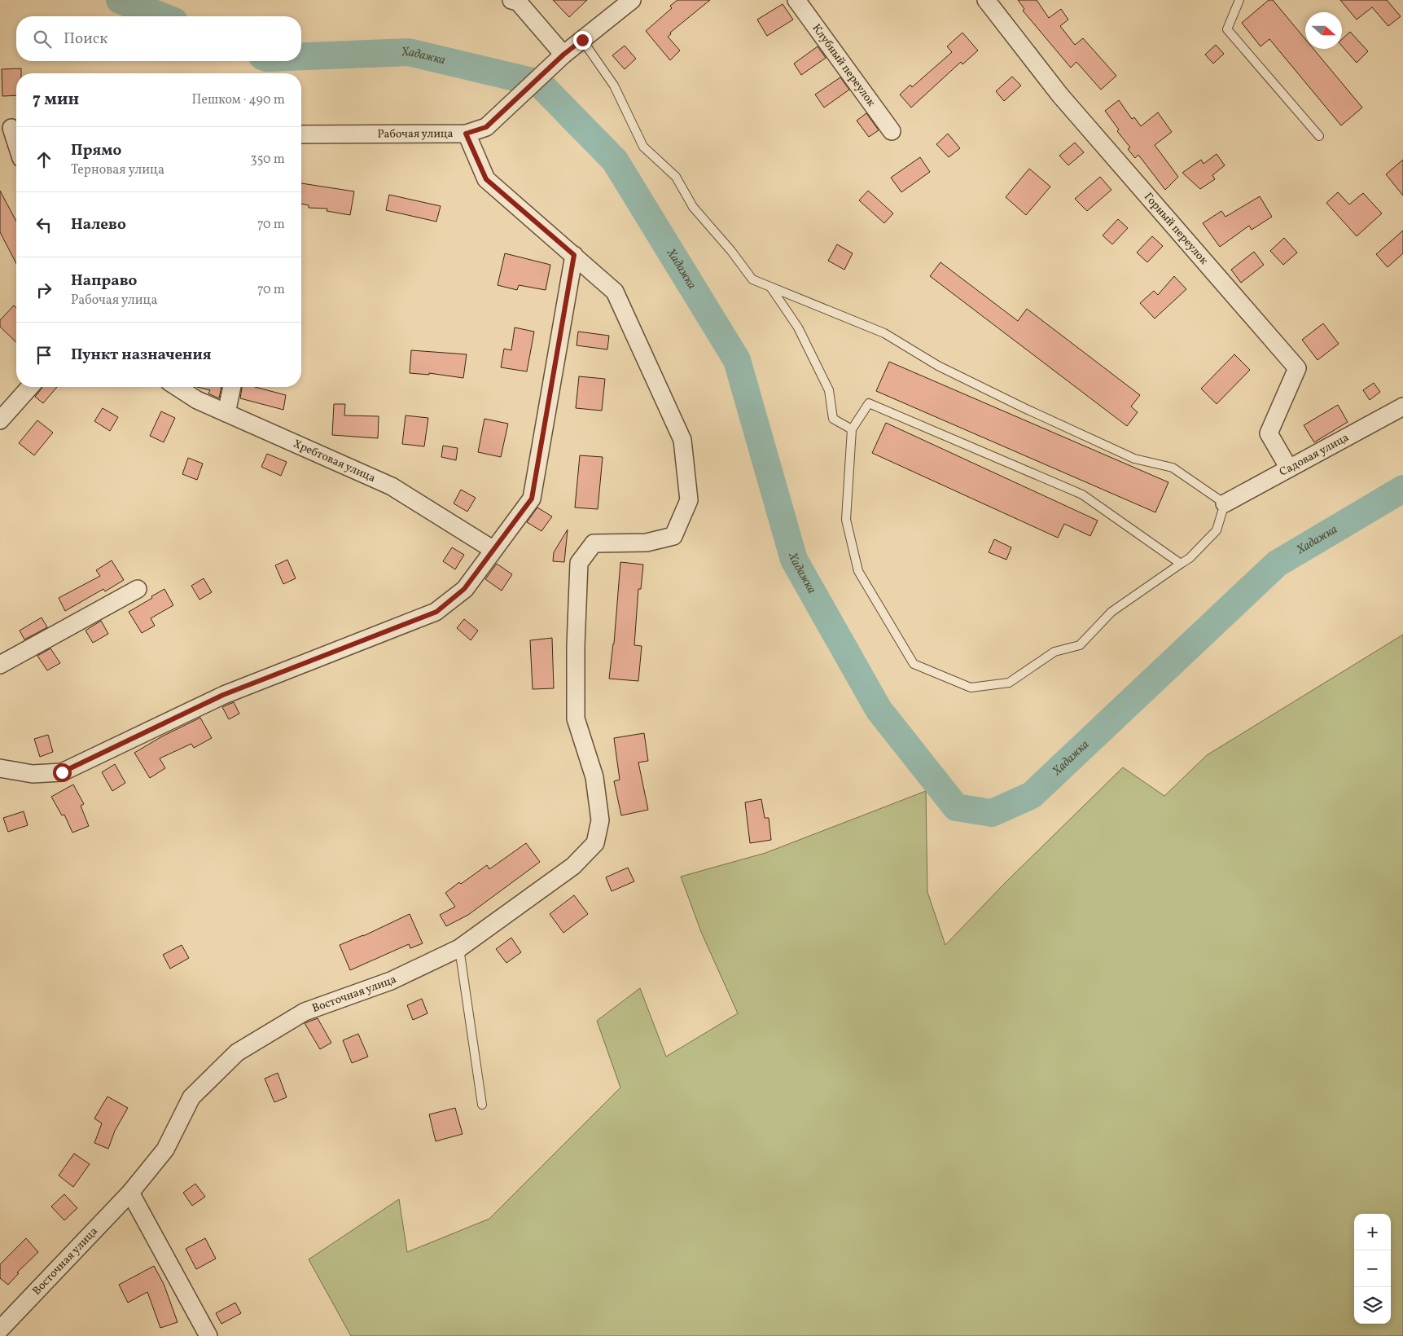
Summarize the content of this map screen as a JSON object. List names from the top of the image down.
{
  "streets": {
    "street": [
      "Клубный переулок",
      "Рабочая улица",
      "Горный переулок",
      "Садовая улица",
      "Хребтовая улица",
      "Восточная улица"
    ]
  },
  "crossings": [
    ["Горный переулок", "Садовая улица"]
  ],
  "water": ["Хадажка"],
  "north": "right",
  "page": {
    "search": "Поиск",
    "heading": ["7 мин", "Пешком · 490 m"],
    "list": [
      ["Прямо", "Терновая улица", "350 m"],
      ["Налево", "70 m"],
      ["Направо", "Рабочая улица", "70 m"],
      "Пункт назначения"
    ],
    "map_buttons": ["+", "−"]
  }
}
